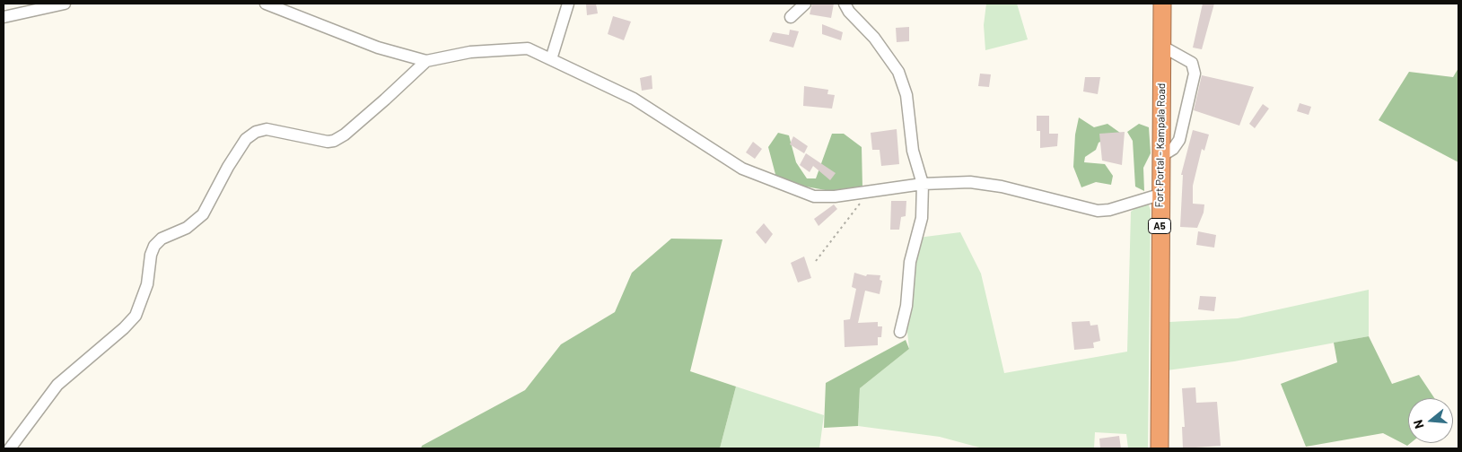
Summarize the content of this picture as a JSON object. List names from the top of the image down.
{
  "streets": {
    "highway": ["Fort Portal - Kampala Road", "A5"]
  },
  "north": "left"
}
